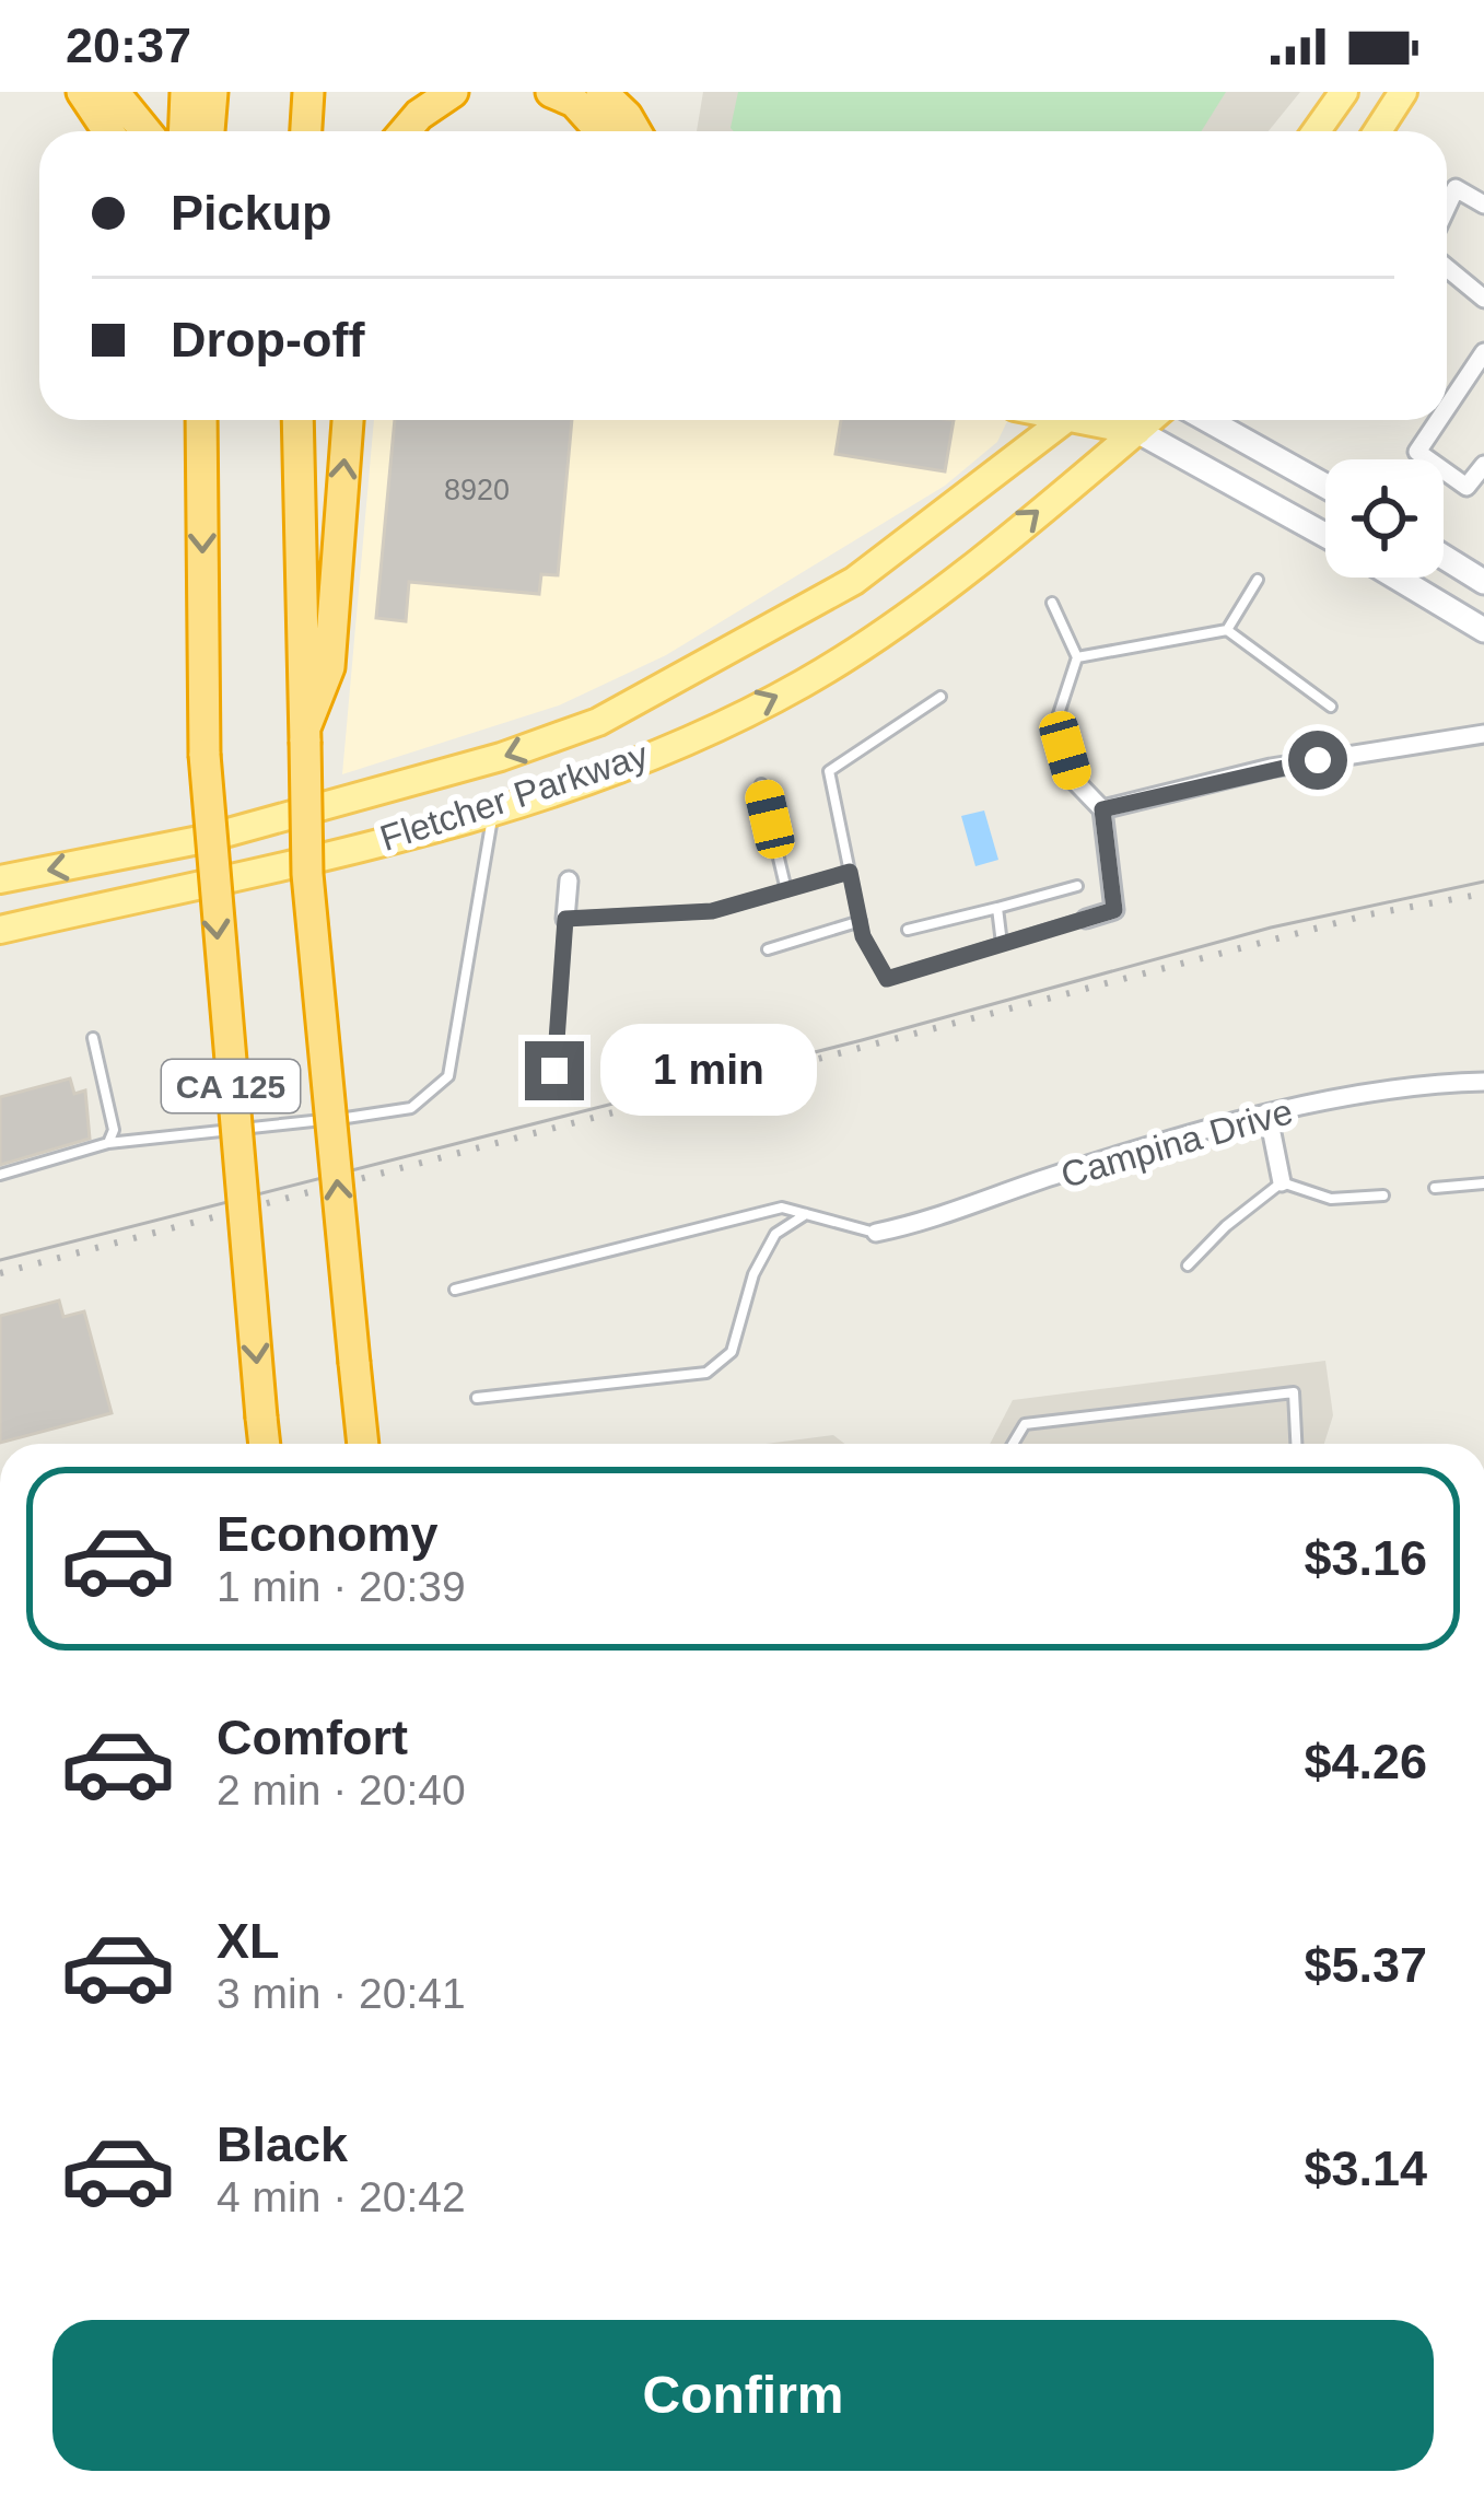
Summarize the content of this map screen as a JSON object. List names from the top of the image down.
{
  "streets": {
    "highway": ["CA 125"],
    "main road": ["Fletcher Parkway"],
    "street": ["Campina Drive"]
  },
  "house_numbers": ["8920"],
  "page": {
    "status": "20:37",
    "banner": ["Pickup", "Drop-off"],
    "bubble": "1 min",
    "list": [
      {
        "name": "Economy",
        "note": "1 min · 20:39",
        "value": "$3.16"
      },
      {
        "name": "Comfort",
        "note": "2 min · 20:40",
        "value": "$4.26"
      },
      {
        "name": "XL",
        "note": "3 min · 20:41",
        "value": "$5.37"
      },
      {
        "name": "Black",
        "note": "4 min · 20:42",
        "value": "$3.14"
      }
    ],
    "buttons": "Confirm"
  }
}
